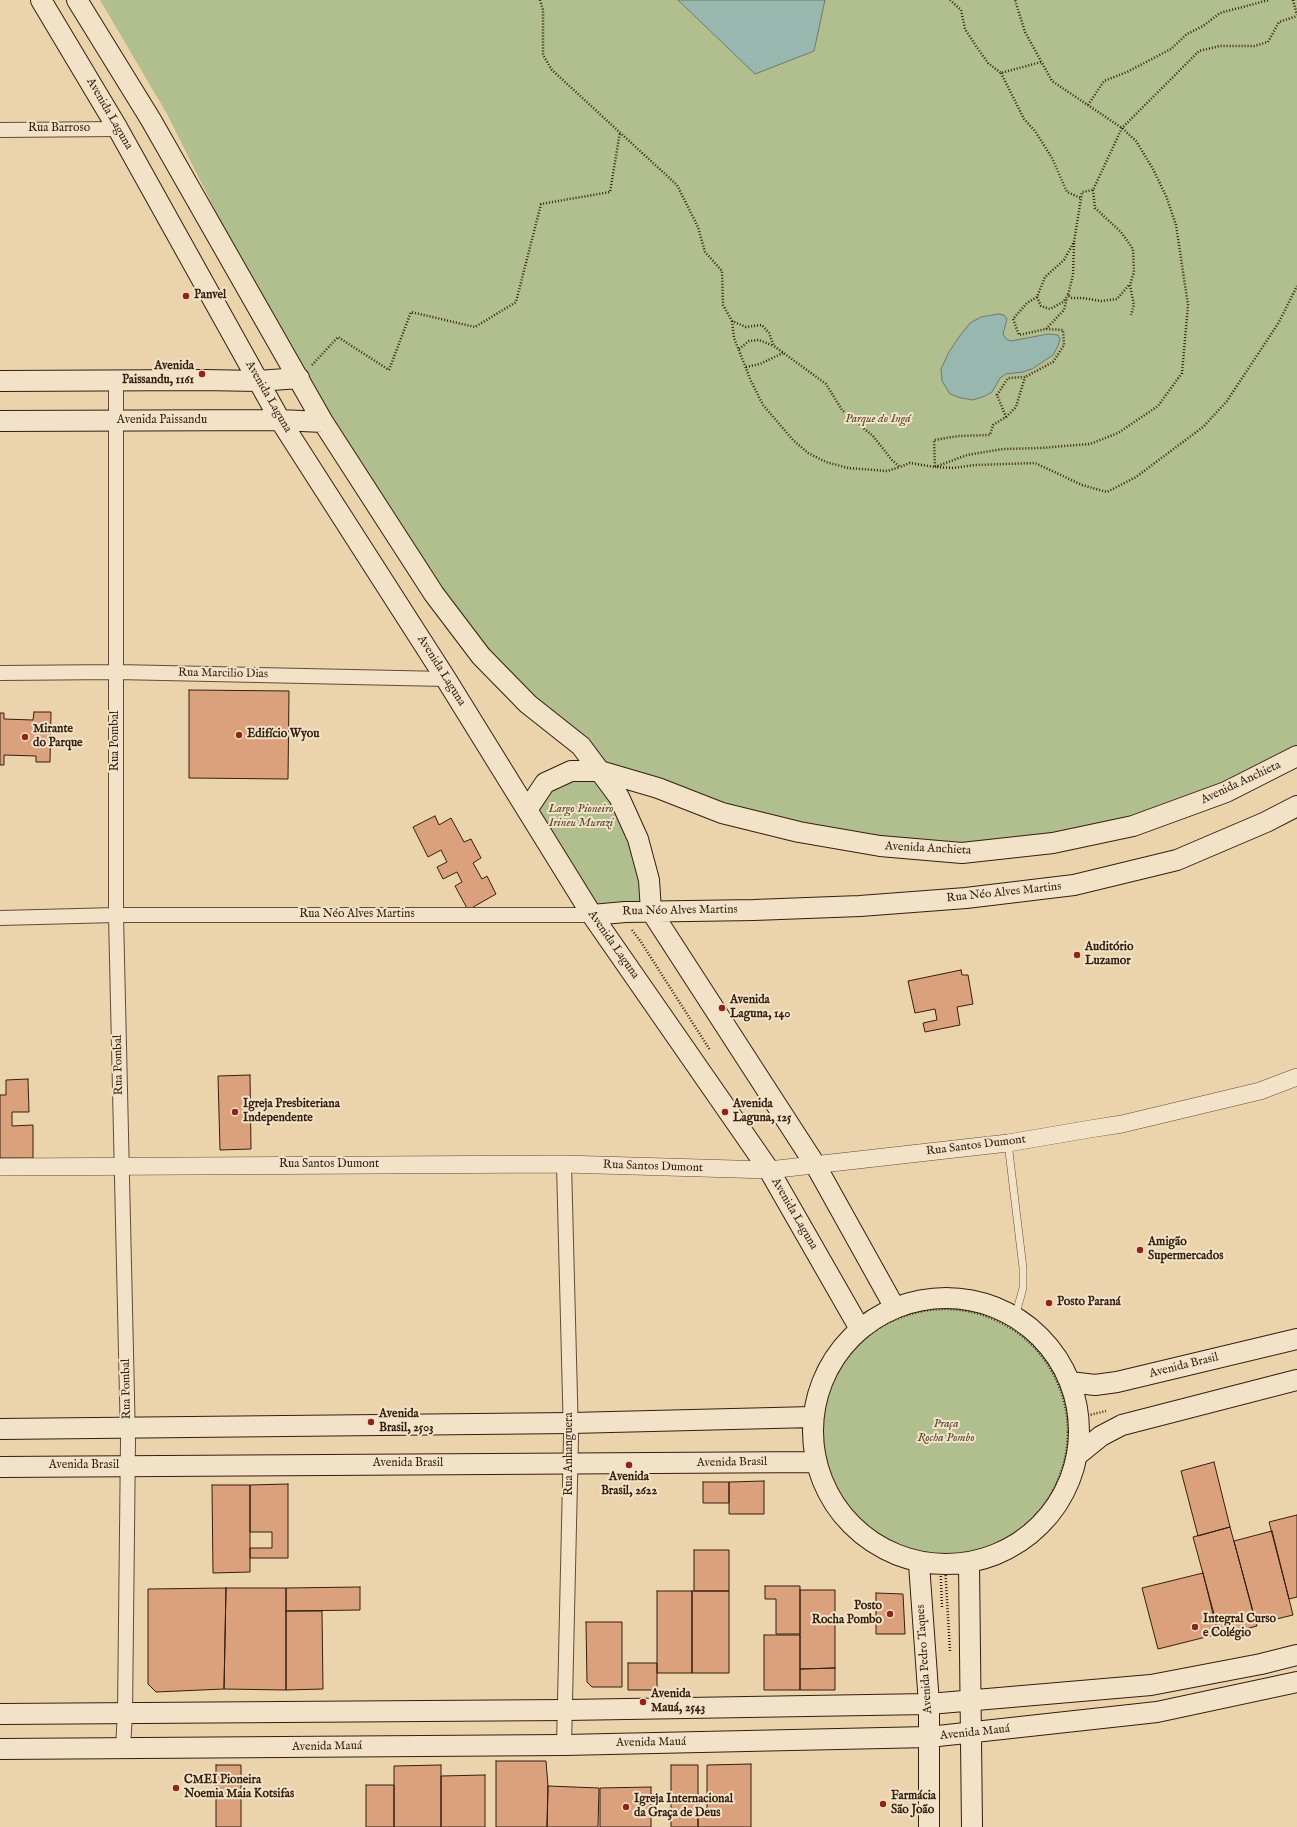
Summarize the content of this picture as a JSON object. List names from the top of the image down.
{
  "streets": {
    "main road": [
      "Avenida Laguna",
      "Avenida Paissandu",
      "Avenida Anchieta",
      "Rua Néo Alves Martins",
      "Avenida Brasil",
      "Avenida Pedro Taques",
      "Avenida Mauá"
    ],
    "street": [
      "Rua Barroso",
      "Rua Marcilio Dias",
      "Rua Pombal",
      "Rua Santos Dumont",
      "Rua Anhanguera"
    ]
  },
  "crossings": [
    ["Avenida Laguna", "Rua Barroso"],
    ["Avenida Laguna", "Avenida Paissandu"],
    ["Avenida Laguna", "Rua Marcilio Dias"],
    ["Avenida Laguna", "Avenida Anchieta"],
    ["Avenida Laguna", "Rua Néo Alves Martins"],
    ["Avenida Laguna", "Rua Santos Dumont"],
    ["Avenida Paissandu", "Rua Pombal"],
    ["Rua Marcilio Dias", "Rua Pombal"],
    ["Rua Pombal", "Rua Néo Alves Martins"],
    ["Rua Pombal", "Rua Santos Dumont"],
    ["Rua Pombal", "Avenida Brasil"],
    ["Rua Pombal", "Avenida Mauá"],
    ["Rua Santos Dumont", "Rua Anhanguera"],
    ["Avenida Brasil", "Rua Anhanguera"],
    ["Rua Anhanguera", "Avenida Mauá"],
    ["Avenida Pedro Taques", "Avenida Mauá"]
  ],
  "parks": ["Parque do Ingá", "Largo Pioneiro Irineu Murazi", "Praça Rocha Pombo"],
  "places": [
    "Panvel",
    "Avenida Paissandu, 1161",
    "Edifício Wyou",
    "Mirante do Parque",
    "Auditório Luzamor",
    "Avenida Laguna, 140",
    "Igreja Presbiteriana Independente",
    "Avenida Laguna, 125",
    "Amigão Supermercados",
    "Posto Paraná",
    "Avenida Brasil, 2503",
    "Avenida Brasil, 2622",
    "Posto Rocha Pombo",
    "Integral Curso e Colégio",
    "Avenida Mauá, 2543",
    "CMEI Pioneira Noemia Maia Kotsifas",
    "Farmácia São João",
    "Igreja Internacional da Graça de Deus"
  ]
}
